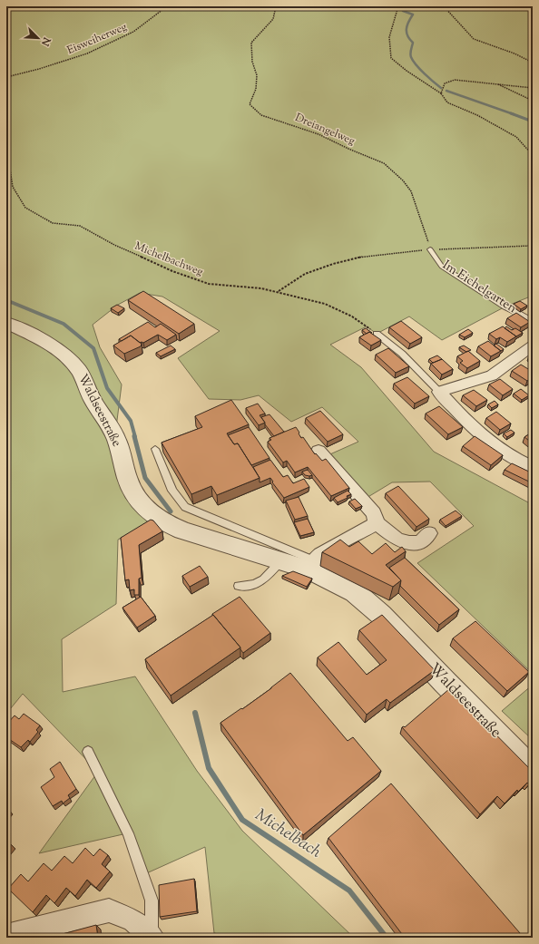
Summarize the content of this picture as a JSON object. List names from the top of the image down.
{
  "streets": {
    "street": ["Waldseestraße"],
    "lane": ["Im Eichelgarten"],
    "path": ["Eisweiherweg", "Dreiangelweg", "Michelbachweg"]
  },
  "crossings": [
    ["Dreiangelweg", "Im Eichelgarten"]
  ],
  "water": ["Michelbach"],
  "north": "bottom right"
}
